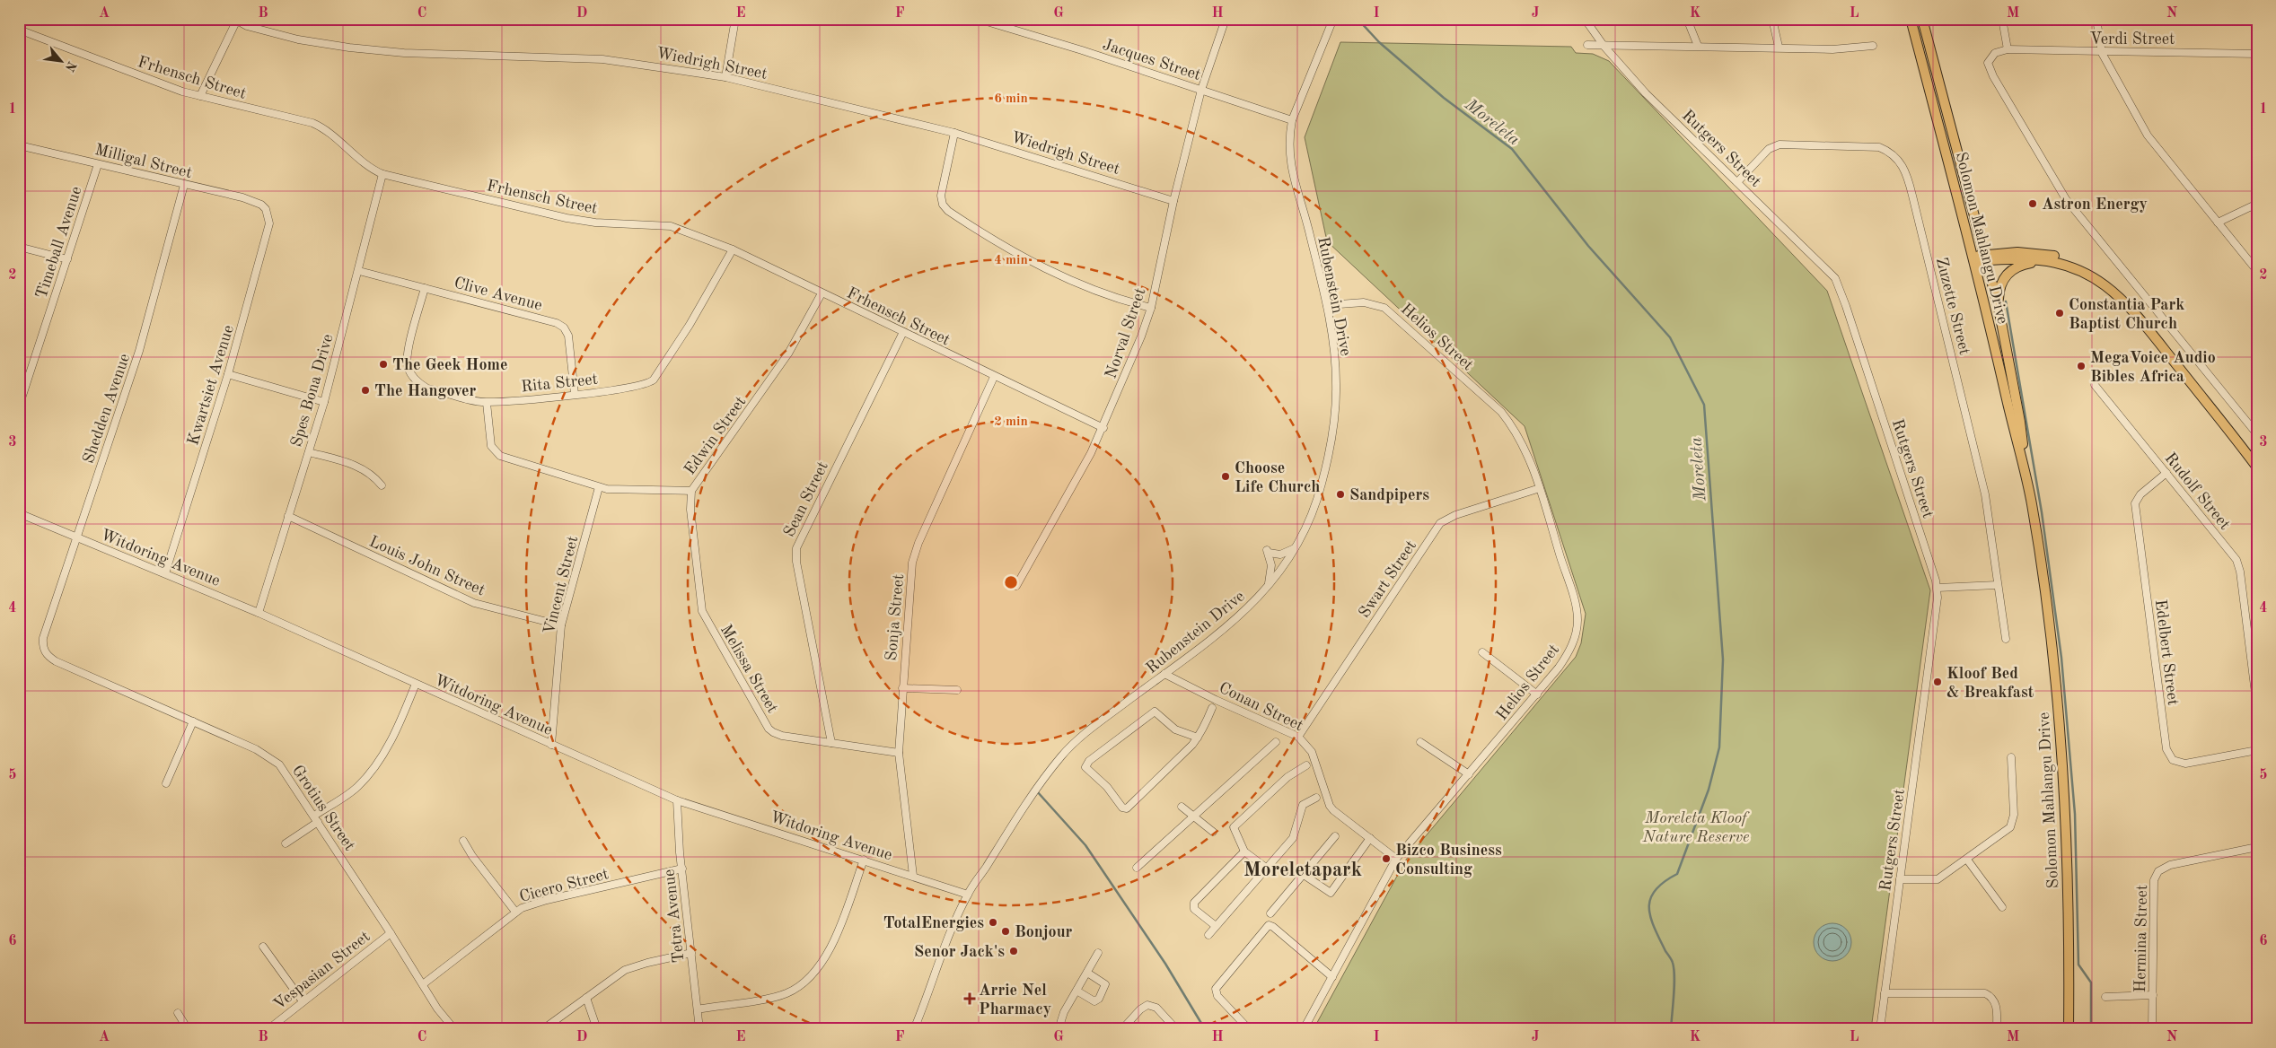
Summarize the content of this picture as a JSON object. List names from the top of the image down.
{
  "streets": {
    "main road": ["Solomon Mahlangu Drive"],
    "street": [
      "Verdi Street",
      "Jacques Street",
      "Wiedrigh Street",
      "Frhensch Street",
      "Rutgers Street",
      "Milligal Street",
      "Timeball Avenue",
      "Clive Avenue",
      "Rubenstein Drive",
      "Zuzette Street",
      "Norval Street",
      "Helios Street",
      "Rita Street",
      "Kwartsiet Avenue",
      "Spes Bona Drive",
      "Shedden Avenue",
      "Edwin Street",
      "Rudolf Street",
      "Sean Street",
      "Witdoring Avenue",
      "Louis John Street",
      "Swart Street",
      "Vincent Street",
      "Sonja Street",
      "Edelbert Street",
      "Melissa Street",
      "Conan Street",
      "Grotius Street",
      "Cicero Street",
      "Tetra Avenue",
      "Hermina Street",
      "Vespasian Street"
    ]
  },
  "crossings": [
    ["Jacques Street", "Rubenstein Drive"],
    ["Jacques Street", "Norval Street"],
    ["Wiedrigh Street", "Norval Street"],
    ["Frhensch Street", "Norval Street"],
    ["Frhensch Street", "Rita Street"],
    ["Frhensch Street", "Spes Bona Drive"],
    ["Frhensch Street", "Edwin Street"],
    ["Frhensch Street", "Sean Street"],
    ["Frhensch Street", "Sonja Street"],
    ["Rutgers Street", "Zuzette Street"],
    ["Milligal Street", "Timeball Avenue"],
    ["Milligal Street", "Kwartsiet Avenue"],
    ["Milligal Street", "Shedden Avenue"],
    ["Clive Avenue", "Rita Street"],
    ["Clive Avenue", "Spes Bona Drive"],
    ["Rubenstein Drive", "Helios Street"],
    ["Rubenstein Drive", "Witdoring Avenue"],
    ["Rubenstein Drive", "Conan Street"],
    ["Helios Street", "Swart Street"],
    ["Helios Street", "Conan Street"],
    ["Rita Street", "Edwin Street"],
    ["Kwartsiet Avenue", "Witdoring Avenue"],
    ["Spes Bona Drive", "Witdoring Avenue"],
    ["Spes Bona Drive", "Louis John Street"],
    ["Shedden Avenue", "Witdoring Avenue"],
    ["Shedden Avenue", "Grotius Street"],
    ["Edwin Street", "Vincent Street"],
    ["Edwin Street", "Melissa Street"],
    ["Rudolf Street", "Edelbert Street"],
    ["Sean Street", "Melissa Street"],
    ["Witdoring Avenue", "Vincent Street"],
    ["Witdoring Avenue", "Sonja Street"],
    ["Witdoring Avenue", "Tetra Avenue"],
    ["Louis John Street", "Vincent Street"],
    ["Swart Street", "Conan Street"],
    ["Sonja Street", "Melissa Street"],
    ["Grotius Street", "Cicero Street"],
    ["Grotius Street", "Vespasian Street"],
    ["Cicero Street", "Tetra Avenue"]
  ],
  "districts": ["Moreletapark"],
  "water": ["Moreleta"],
  "parks": ["Moreleta Kloof Nature Reserve"],
  "places": {
    "other": [
      "Astron Energy",
      "Constantia Park Baptist Church",
      "The Geek Home",
      "MegaVoice Audio Bibles Africa",
      "The Hangover",
      "Choose Life Church",
      "Sandpipers",
      "Kloof Bed & Breakfast",
      "Bizco Business Consulting",
      "TotalEnergies",
      "Bonjour",
      "Senor Jack's"
    ],
    "health": ["Arrie Nel Pharmacy"]
  },
  "north": "bottom right",
  "grid": {
    "columns": [
      "A",
      "B",
      "C",
      "D",
      "E",
      "F",
      "G",
      "H",
      "I",
      "J",
      "K",
      "L",
      "M",
      "N"
    ],
    "rows": [
      "1",
      "2",
      "3",
      "4",
      "5",
      "6"
    ]
  },
  "rings": ["6 min", "4 min", "2 min"]
}
